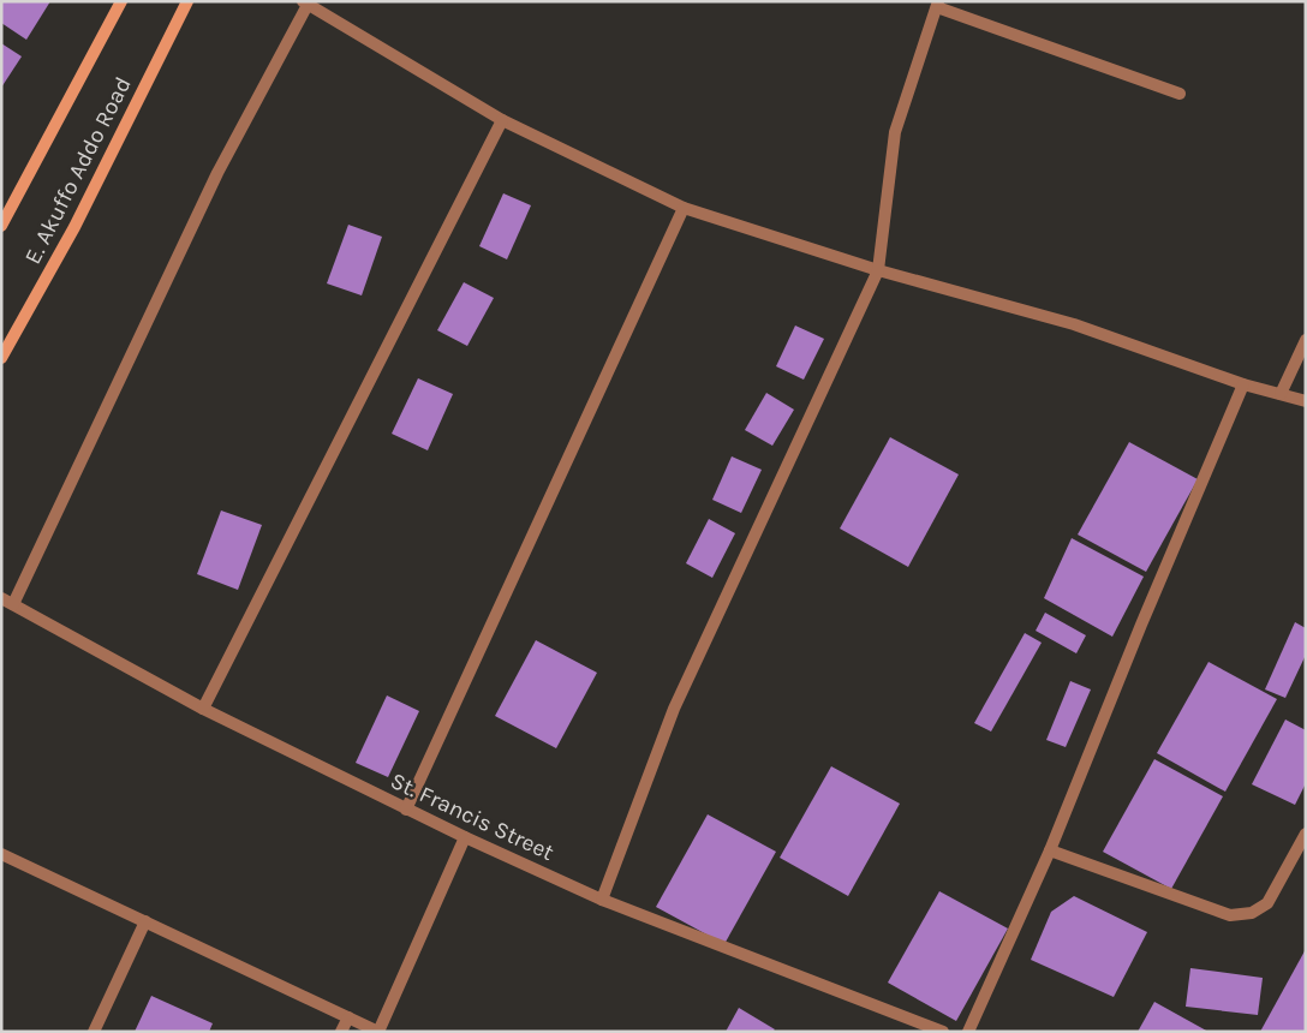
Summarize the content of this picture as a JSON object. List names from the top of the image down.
{
  "streets": {
    "main road": ["E. Akuffo Addo Road"],
    "street": ["St. Francis Street"]
  }
}
